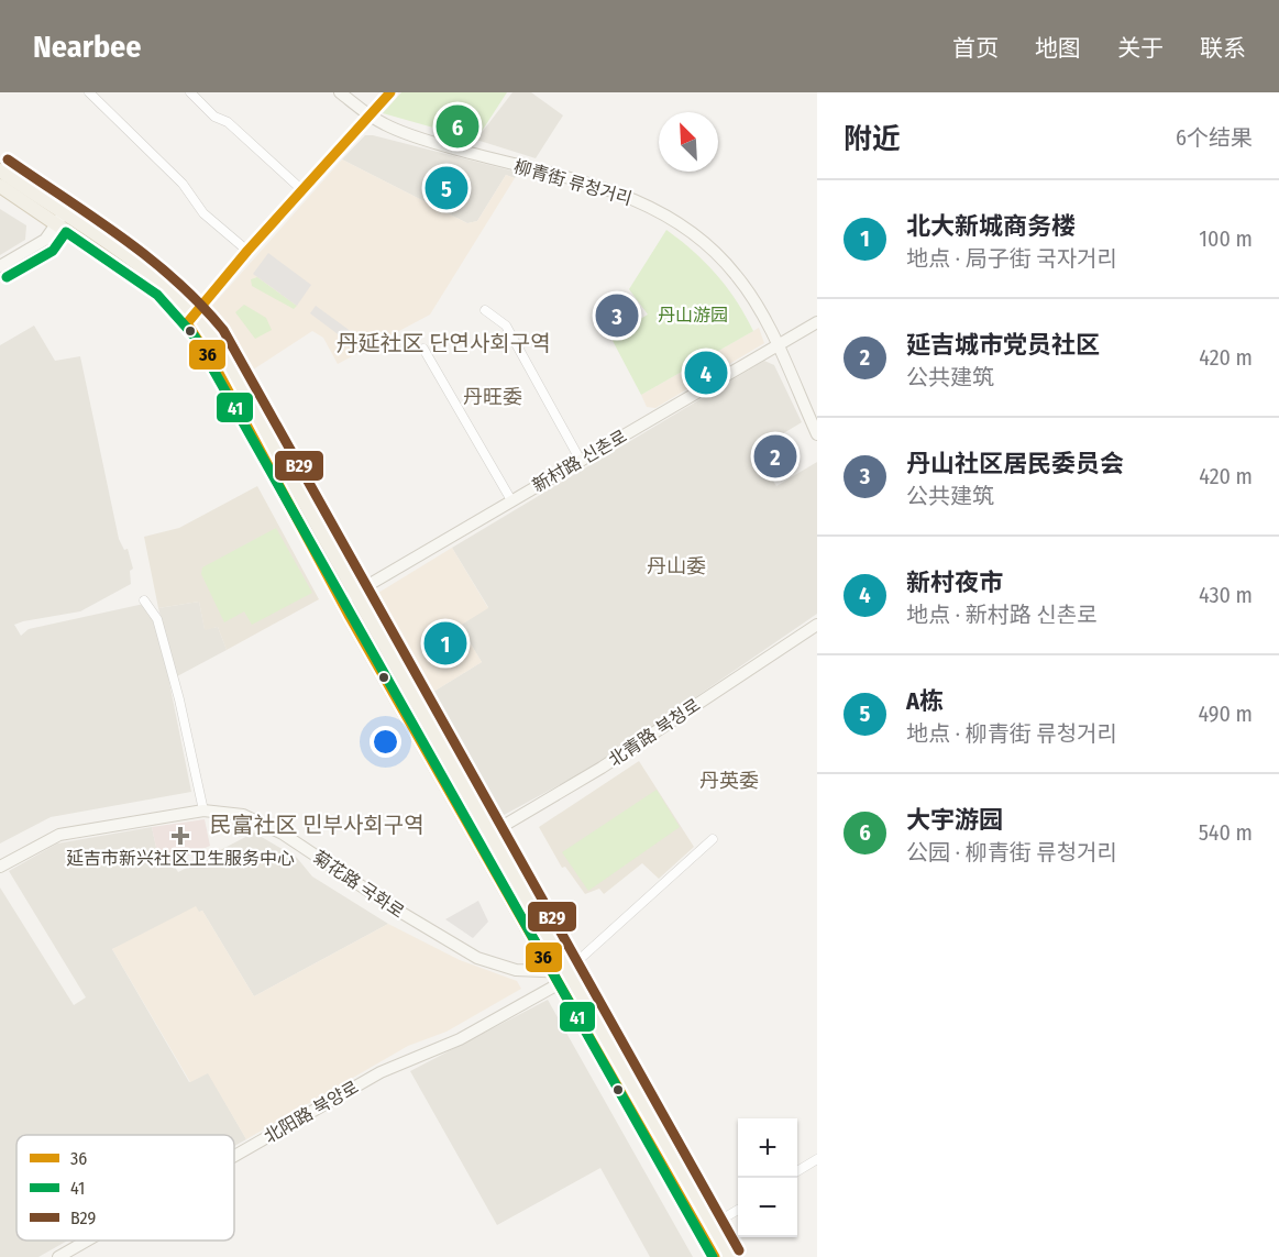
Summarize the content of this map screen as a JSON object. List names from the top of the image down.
{
  "streets": {
    "street": [
      "柳青街 류청거리",
      "新村路 신촌로",
      "北青路 북청로",
      "菊花路 국화로",
      "北阳路 북양로"
    ]
  },
  "crossings": [
    ["柳青街 류청거리", "新村路 신촌로"],
    ["菊花路 국화로", "北阳路 북양로"]
  ],
  "districts": [
    "丹延社区 단연사회구역",
    "丹旺委",
    "丹山委",
    "丹英委",
    "民富社区 민부사회구역"
  ],
  "parks": ["丹山游园"],
  "places": {
    "health": ["延吉市新兴社区卫生服务中心"]
  },
  "lines": ["transit line 36", "transit line B29", "transit line 41"],
  "legend": ["36", "41", "B29"],
  "north": "top left",
  "page": {
    "header": "Nearbee",
    "nav": [
      "首页",
      "地图",
      "关于",
      "联系"
    ],
    "heading": ["附近", "6个结果"],
    "pins": [
      "6",
      "5",
      "3",
      "4",
      "2",
      "1"
    ],
    "list": [
      {
        "mark": "1",
        "name": "北大新城商务楼",
        "note": "地点 · 局子街 국자거리",
        "value": "100 m"
      },
      {
        "mark": "2",
        "name": "延吉城市党员社区",
        "note": "公共建筑",
        "value": "420 m"
      },
      {
        "mark": "3",
        "name": "丹山社区居民委员会",
        "note": "公共建筑",
        "value": "420 m"
      },
      {
        "mark": "4",
        "name": "新村夜市",
        "note": "地点 · 新村路 신촌로",
        "value": "430 m"
      },
      {
        "mark": "5",
        "name": "A栋",
        "note": "地点 · 柳青街 류청거리",
        "value": "490 m"
      },
      {
        "mark": "6",
        "name": "大宇游园",
        "note": "公园 · 柳青街 류청거리",
        "value": "540 m"
      }
    ],
    "map_buttons": ["+", "−"]
  }
}
